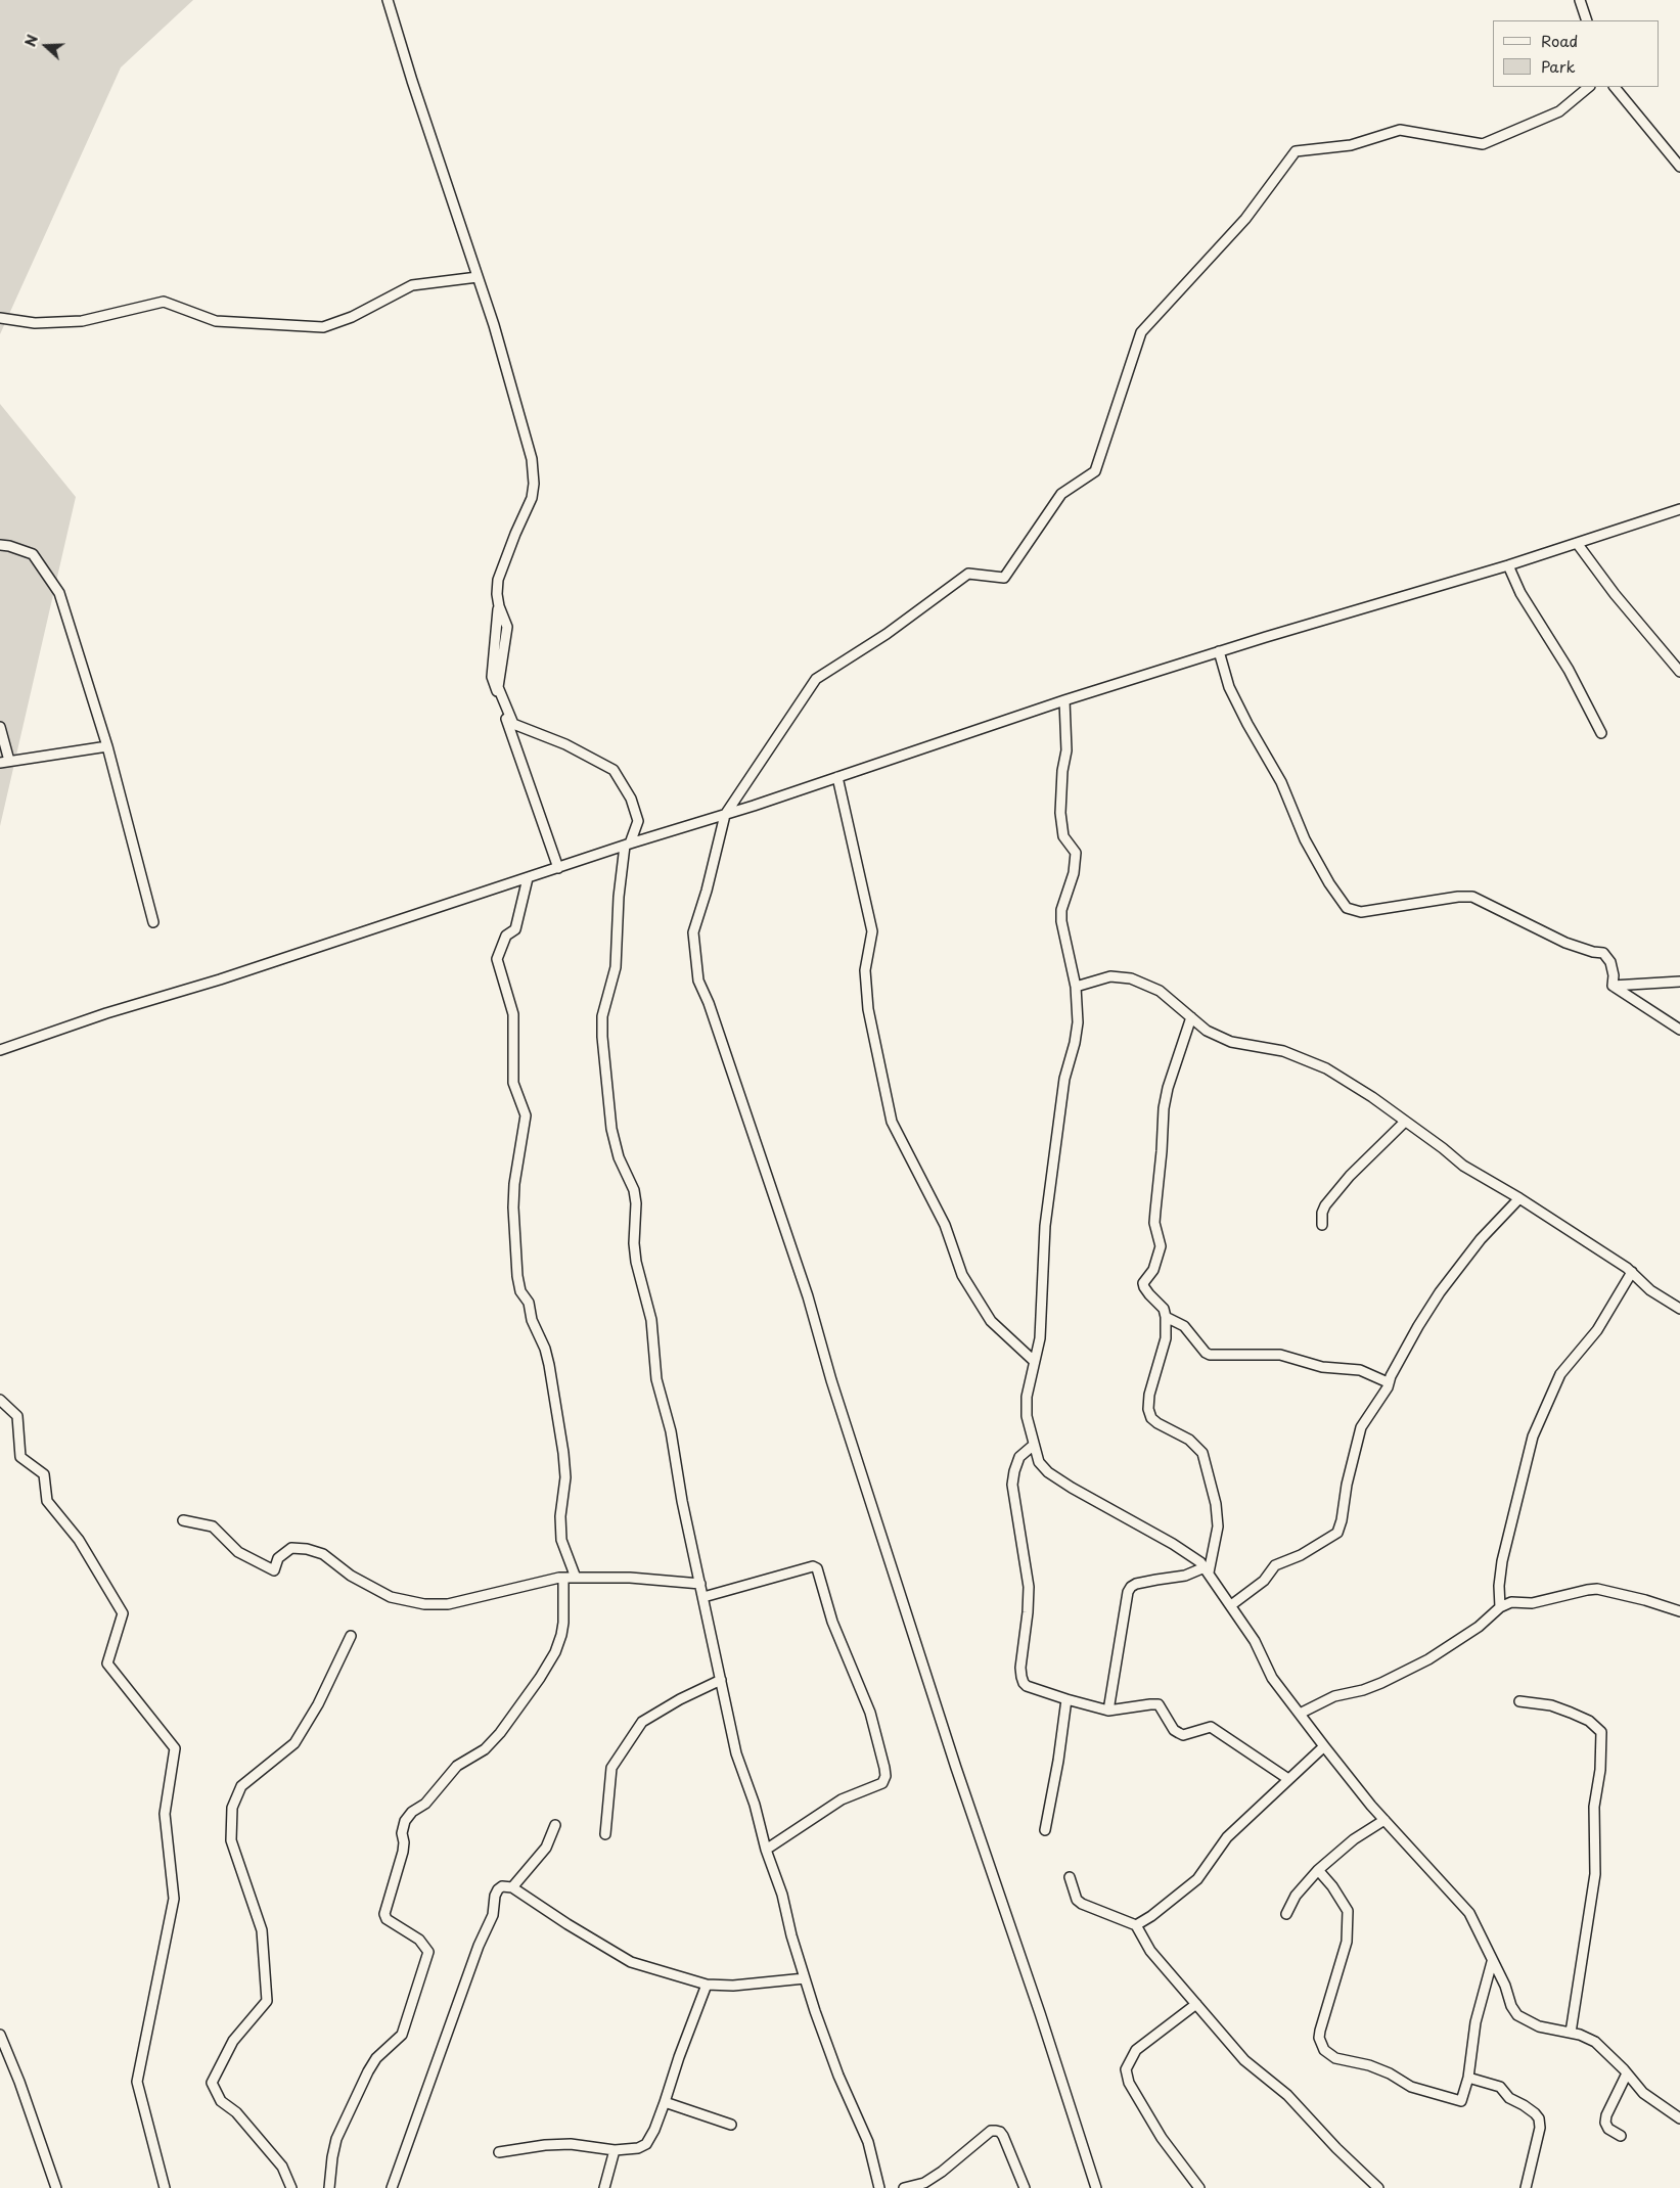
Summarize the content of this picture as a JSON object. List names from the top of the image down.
{
  "legend": ["Road", "Park"],
  "north": "left"
}
